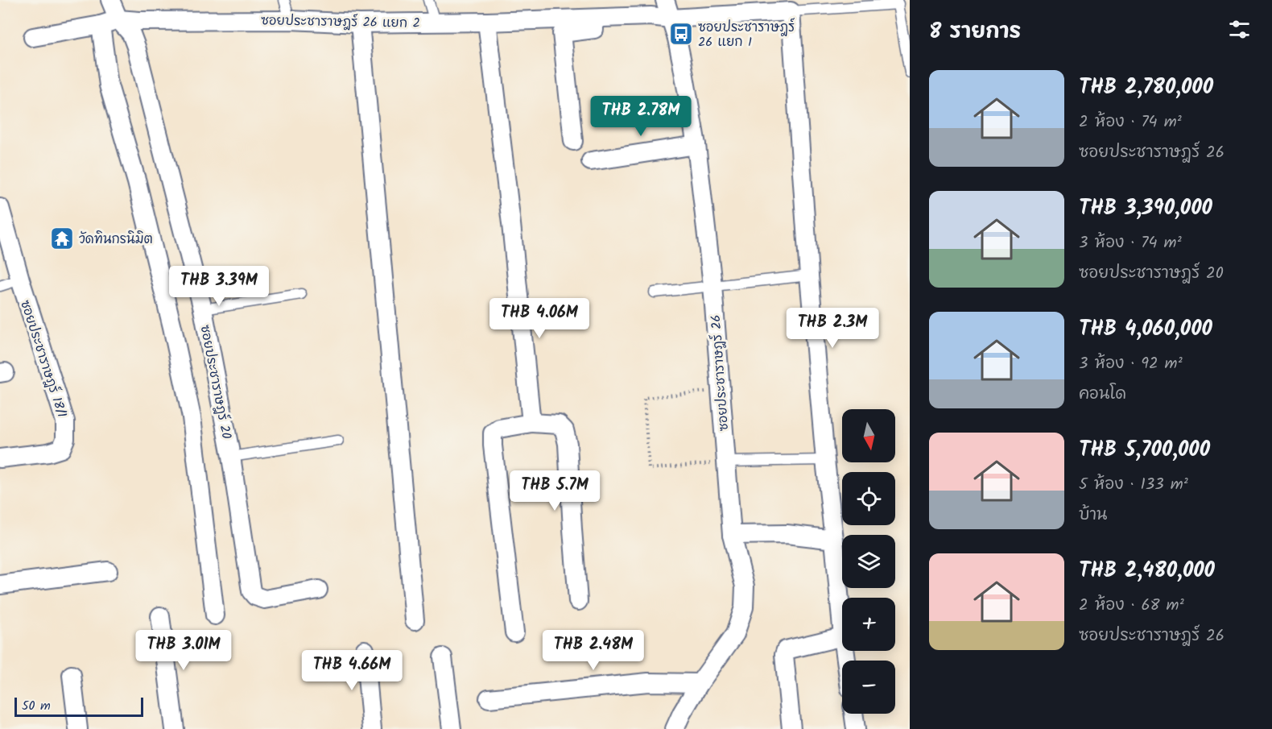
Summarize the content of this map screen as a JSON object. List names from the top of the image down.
{
  "streets": {
    "street": [
      "ซอยประชาราษฎร์ 26 แยก 2",
      "ซอยประชาราษฎร์ 18/1",
      "ซอยประชาราษฎร์ 26",
      "ซอยประชาราษฎร์ 20"
    ]
  },
  "crossings": [
    ["ซอยประชาราษฎร์ 26 แยก 2", "ซอยประชาราษฎร์ 26"],
    ["ซอยประชาราษฎร์ 26 แยก 2", "ซอยประชาราษฎร์ 20"]
  ],
  "places": {
    "bus stop": ["ซอยประชาราษฎร์ 26 แยก 1"],
    "temple": ["วัดทินกรนิมิต"]
  },
  "scale_bar": "50 m",
  "north": "bottom",
  "page": {
    "heading": "8 รายการ",
    "list": [
      {
        "name": "THB 2,780,000",
        "note": "2 ห้อง · 74 m² · ซอยประชาราษฎร์ 26"
      },
      {
        "name": "THB 3,390,000",
        "note": "3 ห้อง · 74 m² · ซอยประชาราษฎร์ 20"
      },
      {
        "name": "THB 4,060,000",
        "note": "3 ห้อง · 92 m² · คอนโด"
      },
      {
        "name": "THB 5,700,000",
        "note": "5 ห้อง · 133 m² · บ้าน"
      },
      {
        "name": "THB 2,480,000",
        "note": "2 ห้อง · 68 m² · ซอยประชาราษฎร์ 26"
      }
    ],
    "price": [
      "THB 2.78M",
      "THB 3.39M",
      "THB 4.06M",
      "THB 2.3M",
      "THB 5.7M",
      "THB 3.01M",
      "THB 2.48M",
      "THB 4.66M"
    ],
    "map_buttons": ["+", "−"],
    "scale": "50 m"
  }
}
